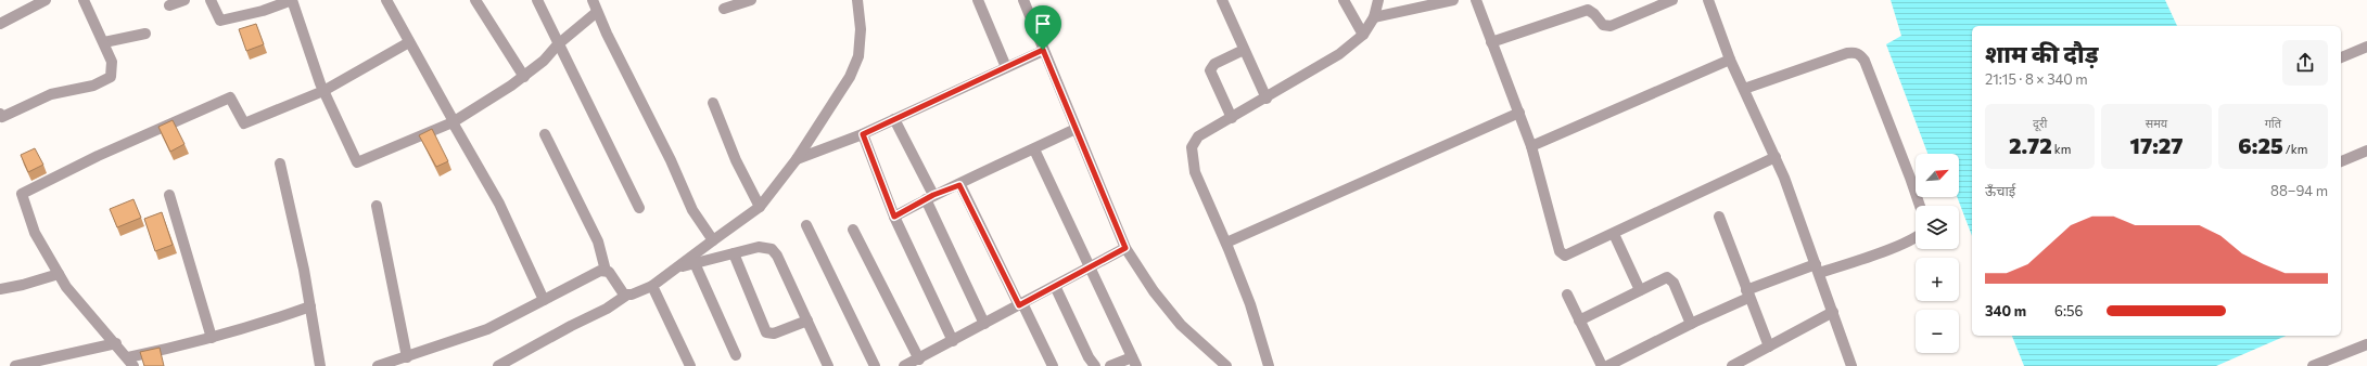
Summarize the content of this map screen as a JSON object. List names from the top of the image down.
{
  "north": "top right",
  "page": {
    "heading": ["शाम की दौड़", "21:15 · 8 × 340 m"],
    "stats": [
      ["दूरी", "2.72 km"],
      ["समय", "17:27"],
      ["गति", "6:25 /km"]
    ],
    "map_buttons": ["+", "−"],
    "chart": ["ऊँचाई", "88–94 m"],
    "list": [
      {
        "name": "340 m",
        "note": "6:56"
      }
    ]
  }
}
